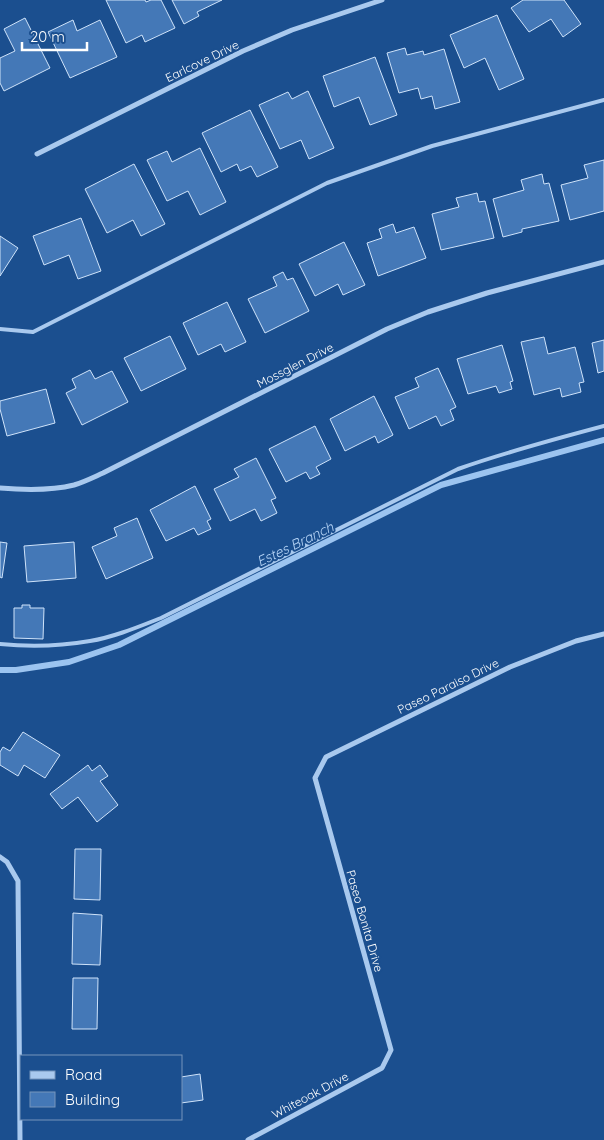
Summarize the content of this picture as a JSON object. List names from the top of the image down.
{
  "streets": {
    "street": [
      "Earlcove Drive",
      "Mossglen Drive",
      "Paseo Paraiso Drive",
      "Paseo Bonita Drive",
      "Whiteoak Drive"
    ]
  },
  "crossings": [
    ["Paseo Paraiso Drive", "Paseo Bonita Drive"],
    ["Paseo Bonita Drive", "Whiteoak Drive"]
  ],
  "water": ["Estes Branch"],
  "legend": ["Road", "Building"],
  "scale_bar": "20 m"
}
